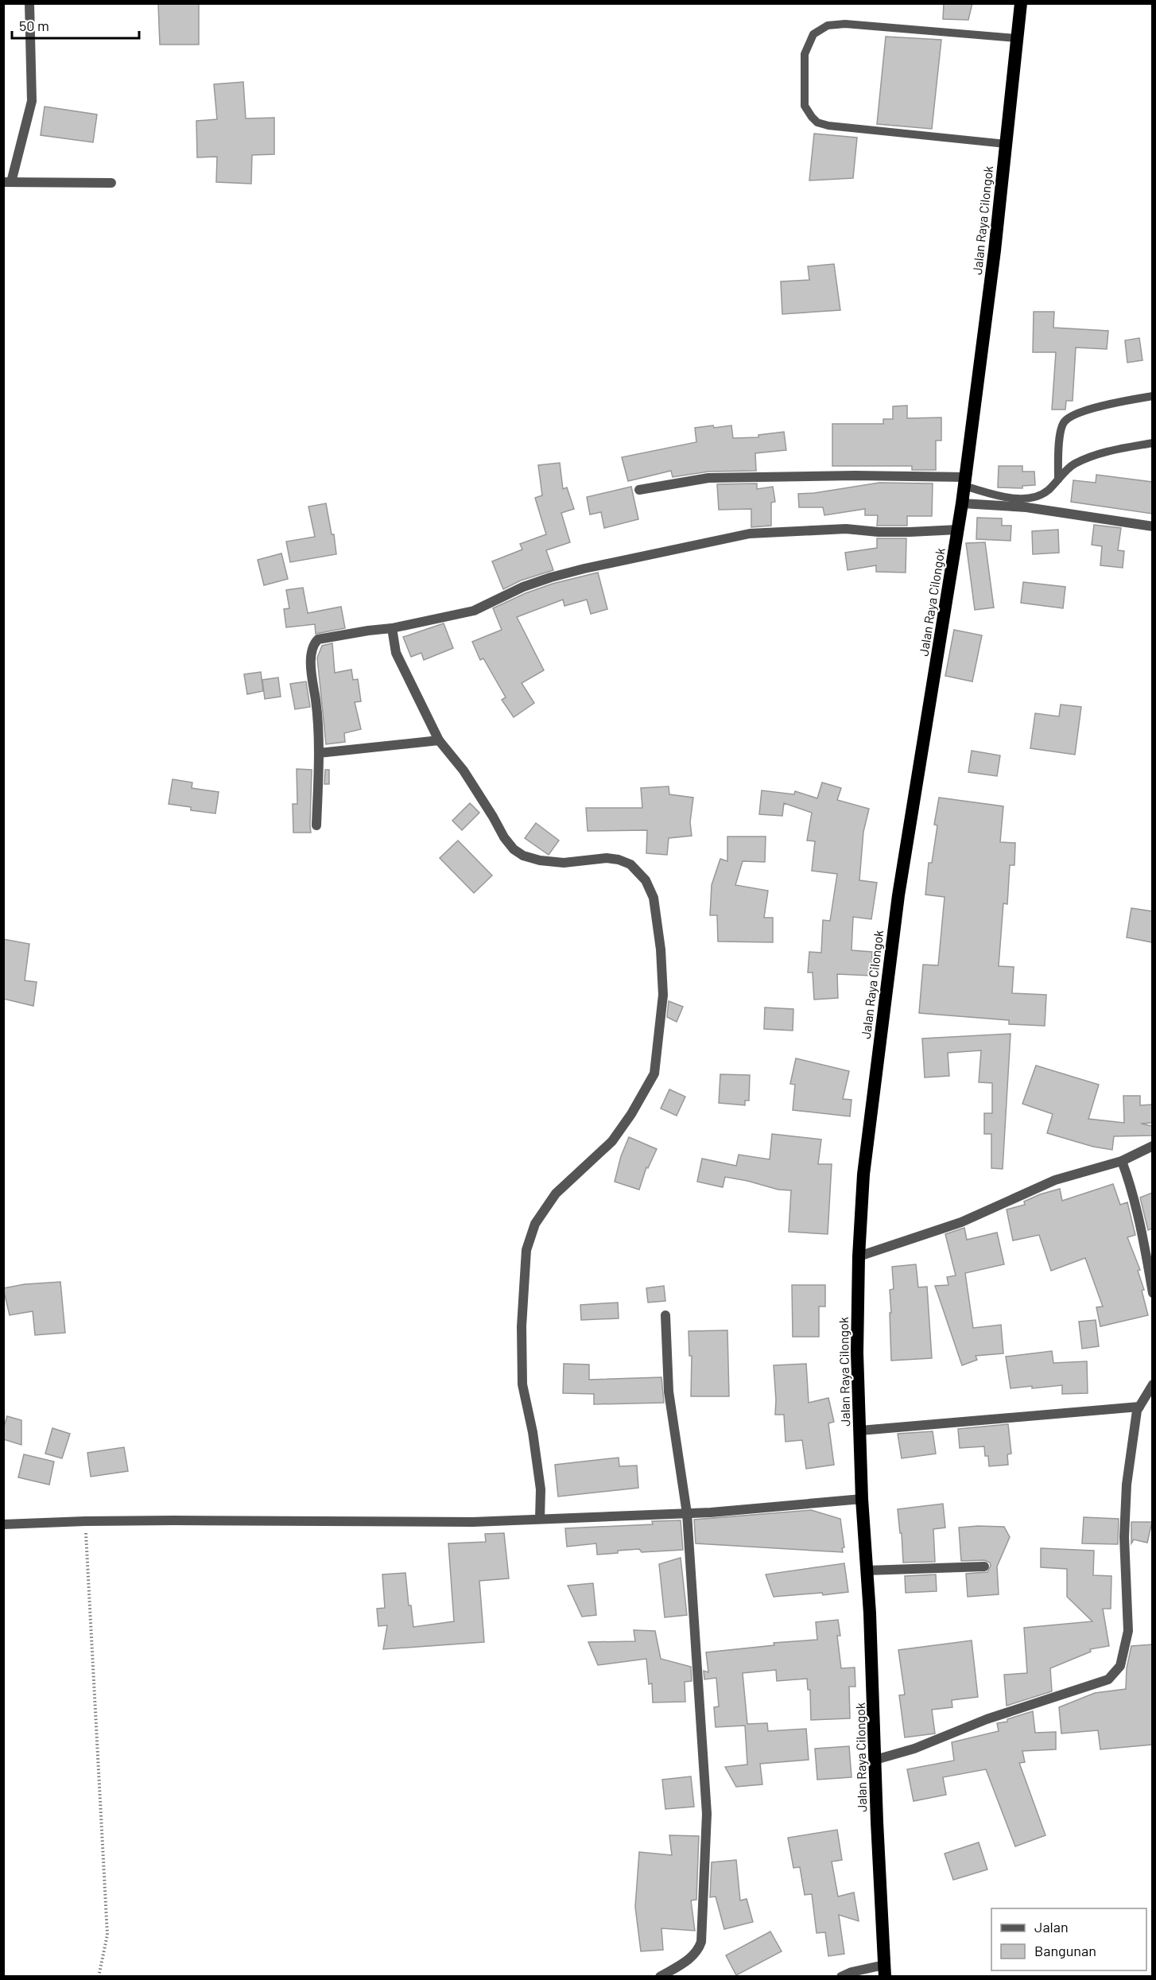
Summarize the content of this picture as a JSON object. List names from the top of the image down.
{
  "streets": {
    "highway": ["Jalan Raya Cilongok"]
  },
  "legend": ["Jalan", "Bangunan"],
  "scale_bar": "50 m"
}
